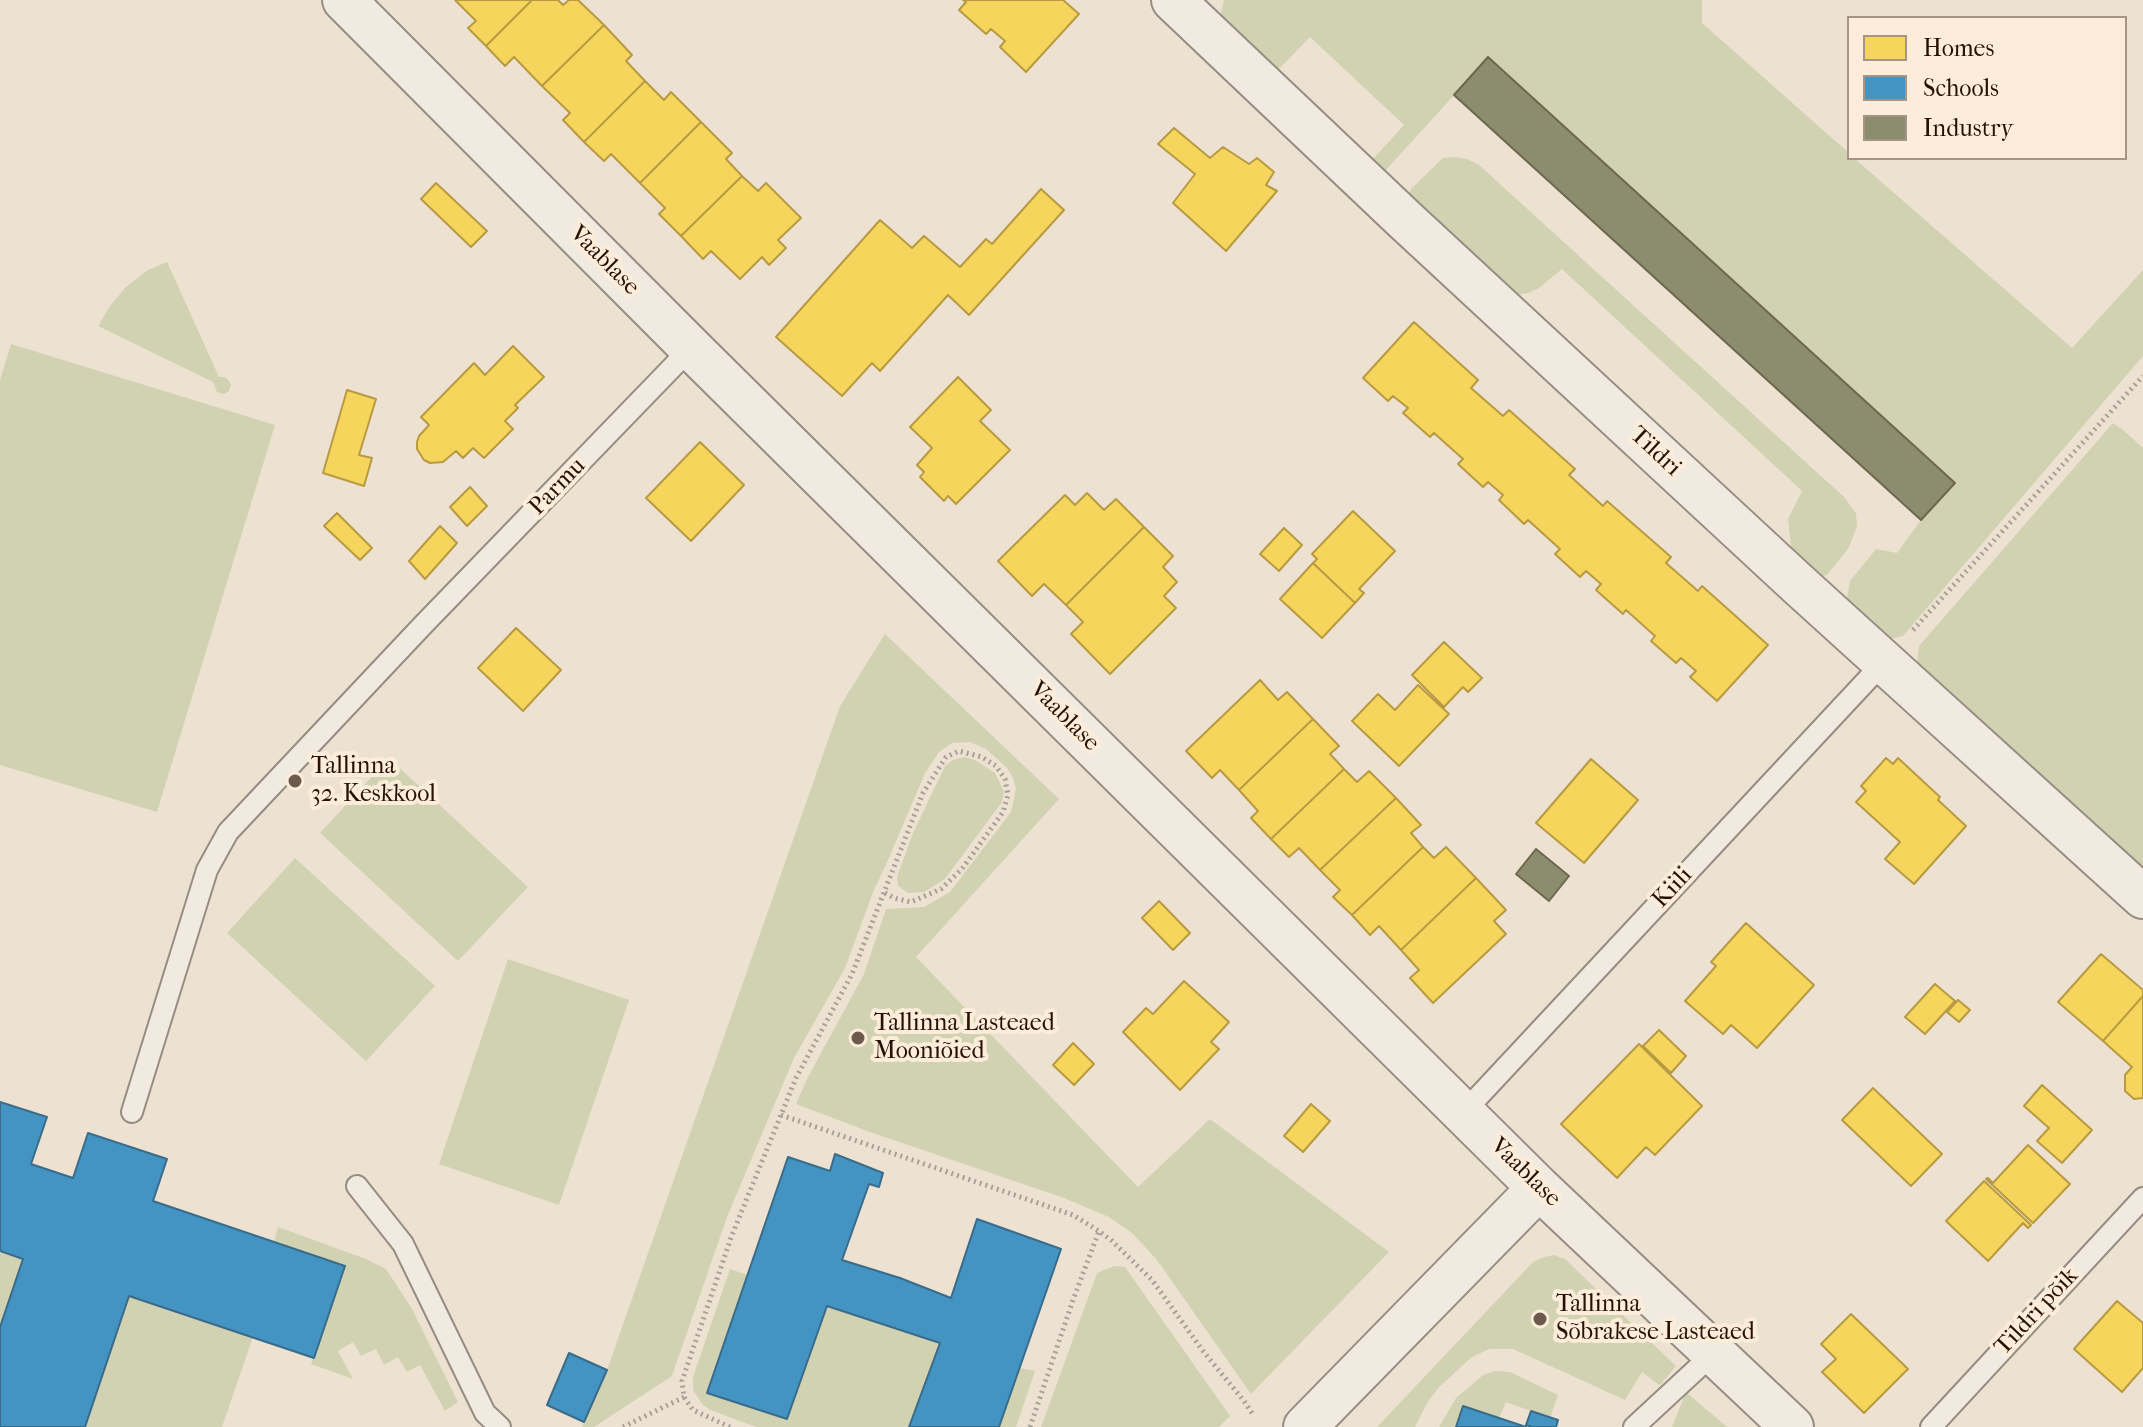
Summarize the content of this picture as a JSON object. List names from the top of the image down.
{
  "streets": {
    "street": ["Vaablase", "Tildri"],
    "lane": ["Parmu", "Kiili", "Tildri põik"]
  },
  "crossings": [
    ["Vaablase", "Parmu"],
    ["Vaablase", "Kiili"],
    ["Tildri", "Kiili"]
  ],
  "places": ["Tallinna 32. Keskkool", "Tallinna Lasteaed Mooniõied", "Tallinna Sõbrakese Lasteaed"],
  "legend": ["Homes", "Schools", "Industry"]
}
